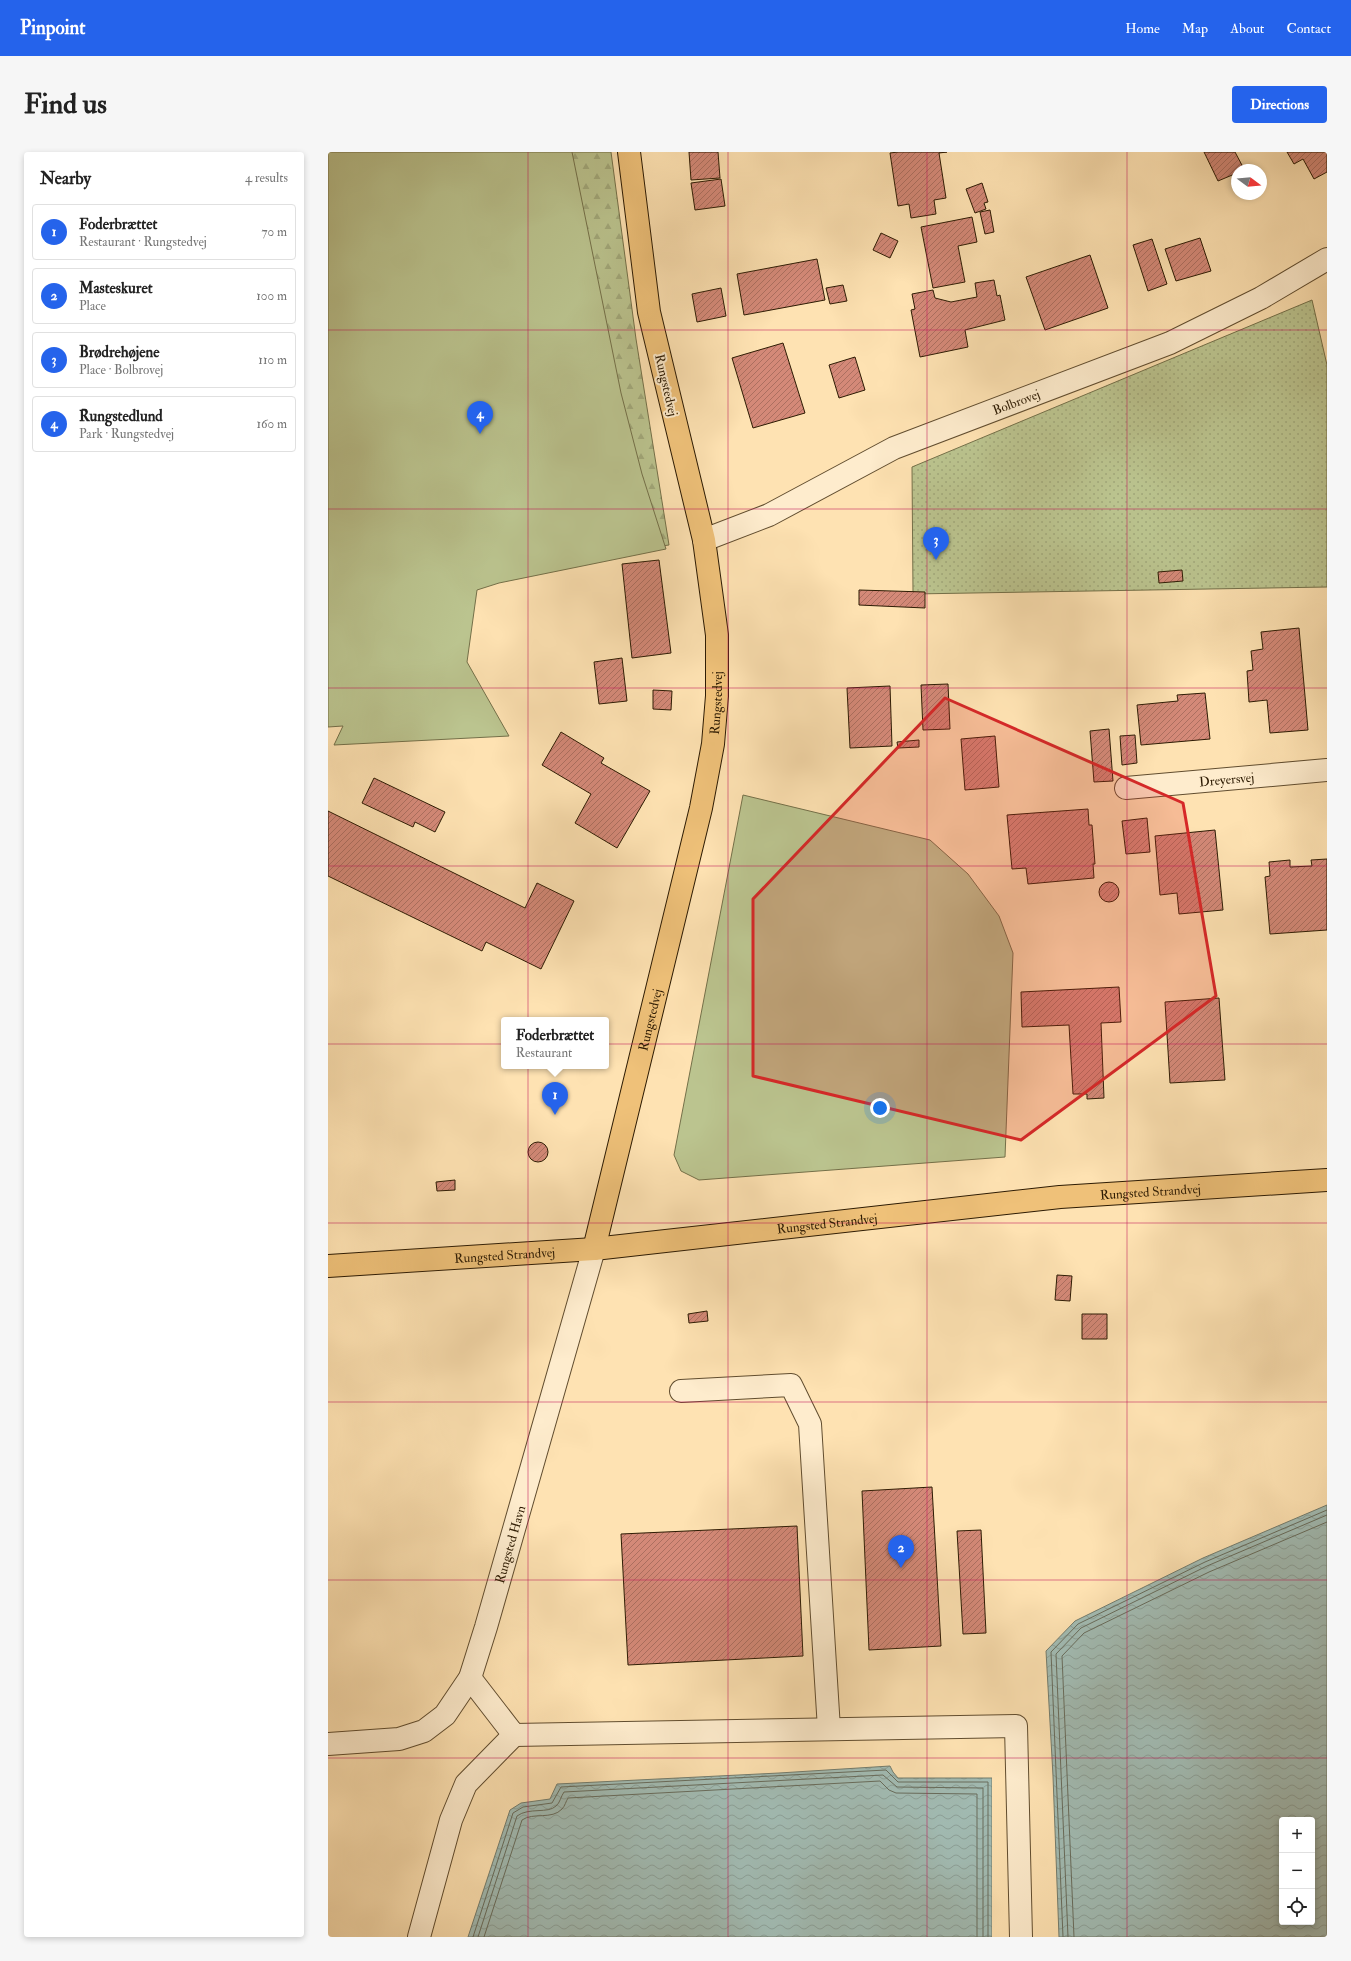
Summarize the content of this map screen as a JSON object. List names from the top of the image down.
{
  "streets": {
    "main road": ["Rungstedvej", "Rungsted Strandvej"],
    "street": ["Bolbrovej", "Dreyersvej", "Rungsted Havn"]
  },
  "crossings": [
    ["Rungstedvej", "Bolbrovej"],
    ["Rungstedvej", "Rungsted Strandvej"],
    ["Rungstedvej", "Rungsted Havn"],
    ["Rungsted Strandvej", "Rungsted Havn"]
  ],
  "north": "right",
  "page": {
    "header": "Pinpoint",
    "nav": [
      "Home",
      "Map",
      "About",
      "Contact"
    ],
    "buttons": "Directions",
    "title": "Find us",
    "heading": ["Nearby", "4 results"],
    "list": [
      {
        "mark": "1",
        "name": "Foderbrættet",
        "note": "Restaurant · Rungstedvej",
        "value": "70 m"
      },
      {
        "mark": "2",
        "name": "Masteskuret",
        "note": "Place",
        "value": "100 m"
      },
      {
        "mark": "3",
        "name": "Brødrehøjene",
        "note": "Place · Bolbrovej",
        "value": "110 m"
      },
      {
        "mark": "4",
        "name": "Rungstedlund",
        "note": "Park · Rungstedvej",
        "value": "160 m"
      }
    ],
    "pins": [
      "4",
      "3",
      "1",
      "2"
    ],
    "popup": ["Foderbrættet", "Restaurant"],
    "map_buttons": ["+", "−"]
  }
}
